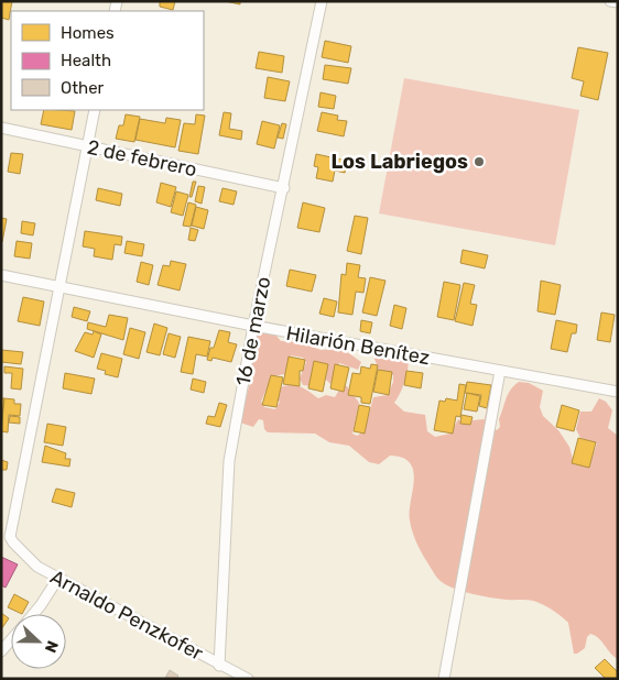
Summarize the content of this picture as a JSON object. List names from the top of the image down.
{
  "streets": {
    "street": [
      "2 de febrero",
      "16 de marzo",
      "Hilarión Benítez",
      "Arnaldo Penzkofer"
    ]
  },
  "crossings": [
    ["2 de febrero", "16 de marzo"],
    ["16 de marzo", "Hilarión Benítez"],
    ["16 de marzo", "Arnaldo Penzkofer"],
    ["Hilarión Benítez", "Arnaldo Penzkofer"]
  ],
  "places": ["Los Labriegos"],
  "legend": ["Homes", "Health", "Other"],
  "north": "right"
}
